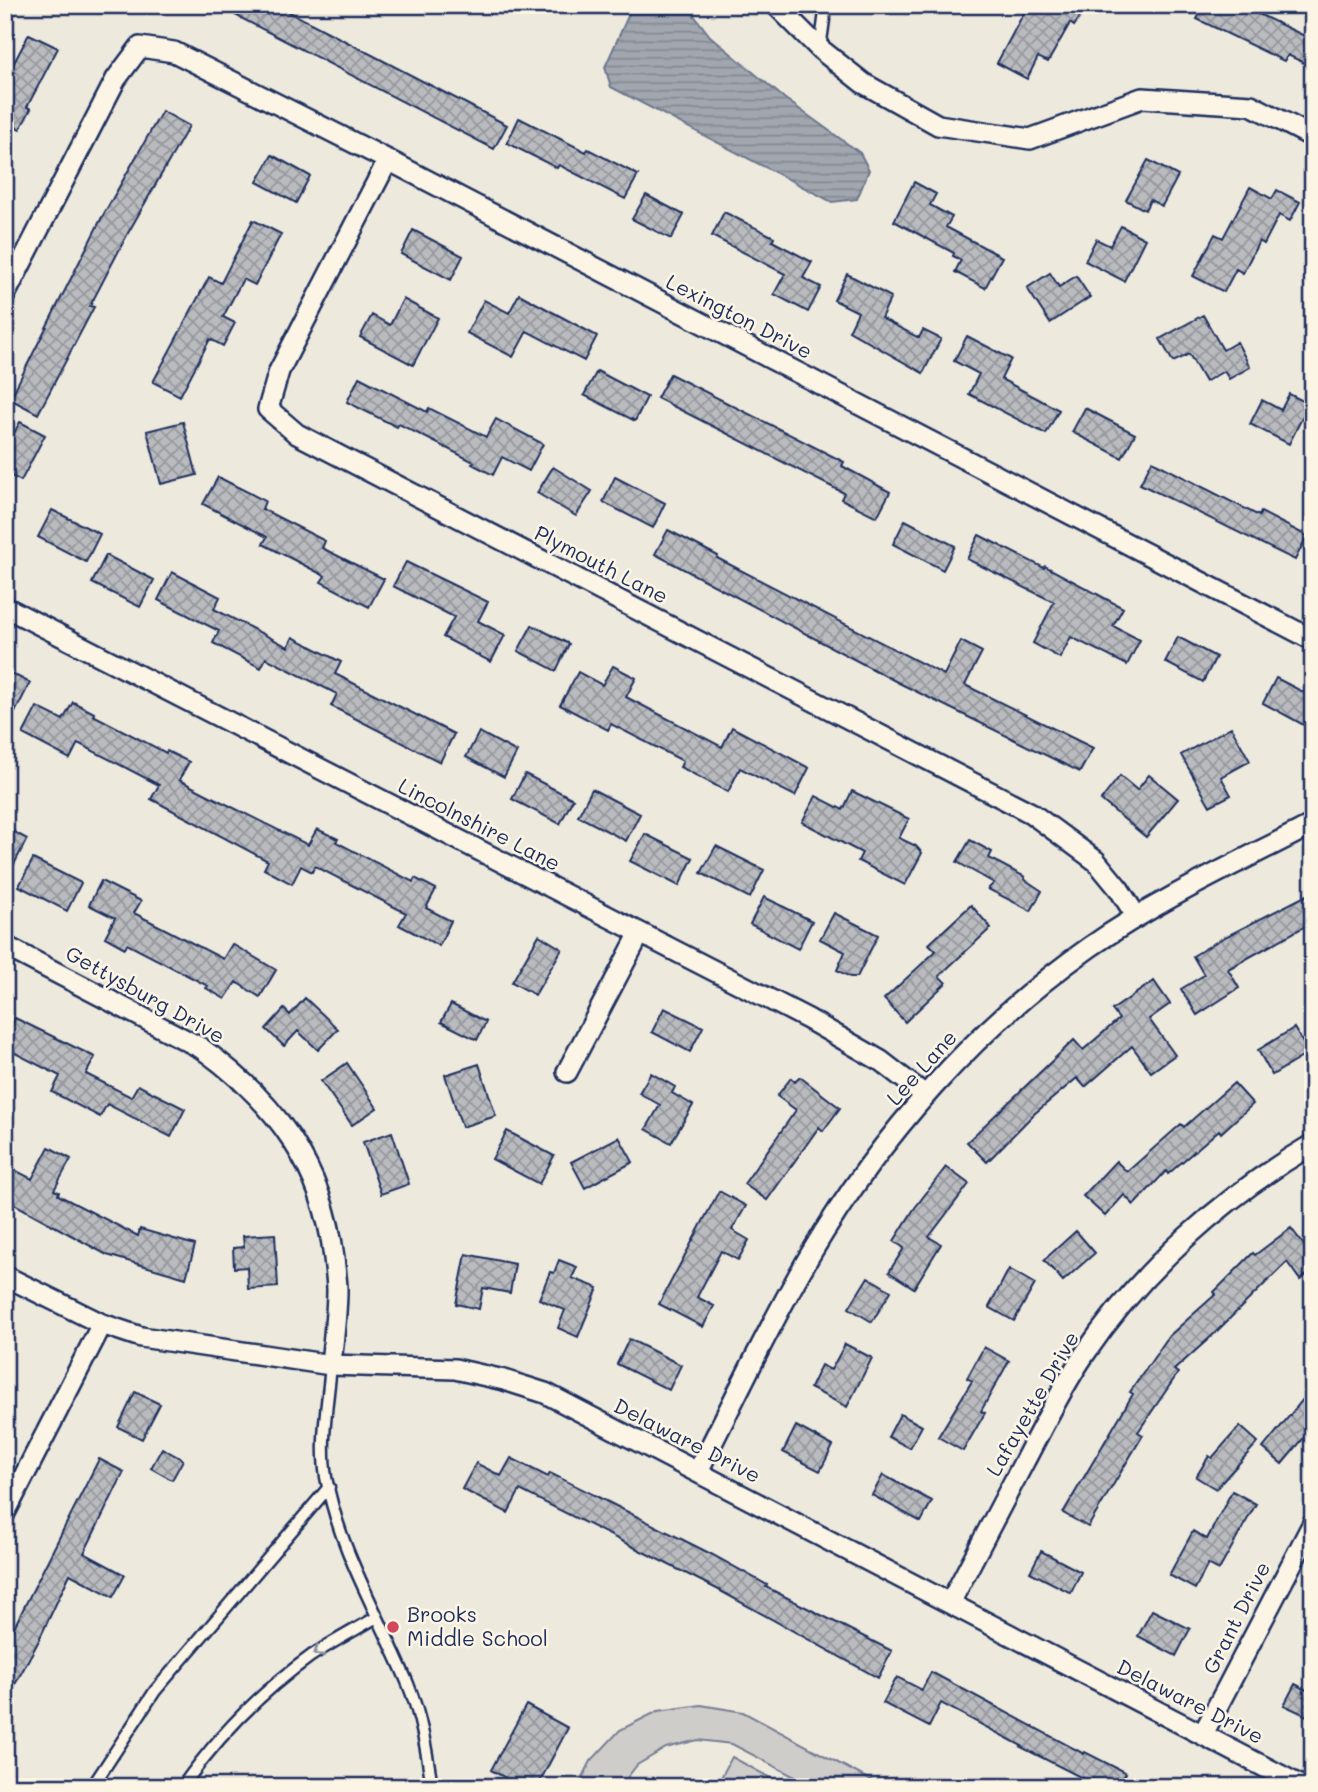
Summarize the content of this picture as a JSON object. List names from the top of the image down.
{
  "streets": {
    "street": [
      "Lexington Drive",
      "Plymouth Lane",
      "Lincolnshire Lane",
      "Gettysburg Drive",
      "Lee Lane",
      "Lafayette Drive",
      "Delaware Drive",
      "Grant Drive"
    ]
  },
  "crossings": [
    ["Lexington Drive", "Plymouth Lane"],
    ["Plymouth Lane", "Lee Lane"],
    ["Lincolnshire Lane", "Lee Lane"],
    ["Gettysburg Drive", "Delaware Drive"],
    ["Lee Lane", "Delaware Drive"],
    ["Lafayette Drive", "Delaware Drive"],
    ["Delaware Drive", "Grant Drive"]
  ],
  "places": ["Brooks Middle School"]
}
